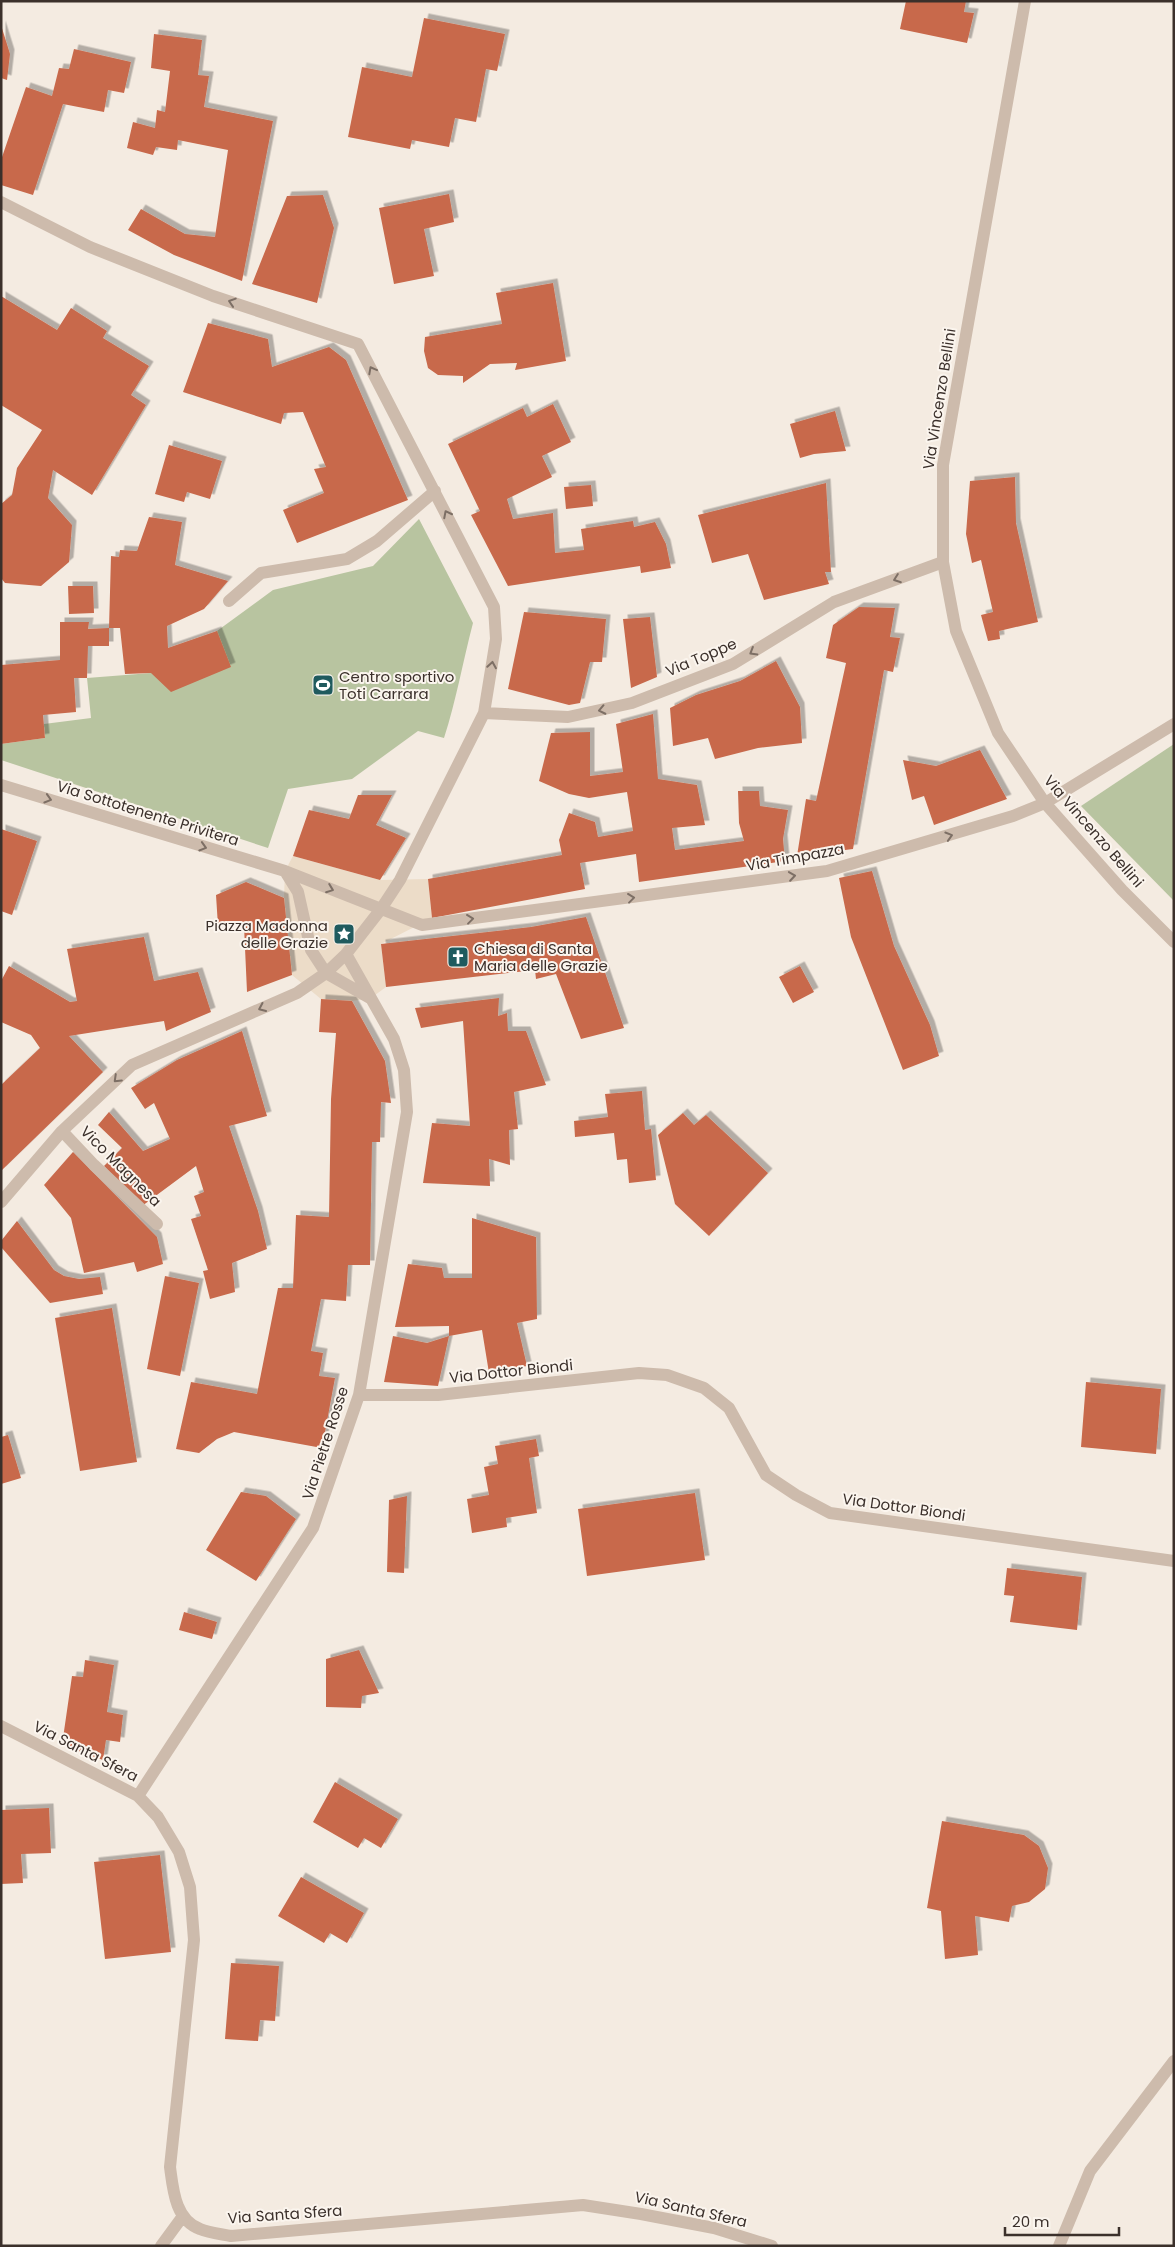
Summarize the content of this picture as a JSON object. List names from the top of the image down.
{
  "streets": {
    "street": [
      "Via Vincenzo Bellini",
      "Via Toppe",
      "Via Sottotenente Privitera",
      "Via Timpazza",
      "Vico Magnesa",
      "Via Dottor Biondi",
      "Via Pietre Rosse",
      "Via Santa Sfera"
    ]
  },
  "crossings": [
    ["Via Vincenzo Bellini", "Via Toppe"],
    ["Via Vincenzo Bellini", "Via Timpazza"],
    ["Via Sottotenente Privitera", "Via Timpazza"],
    ["Via Dottor Biondi", "Via Pietre Rosse"],
    ["Via Pietre Rosse", "Via Santa Sfera"]
  ],
  "one_way": ["Via Toppe", "Via Sottotenente Privitera", "Via Timpazza"],
  "places": {
    "sports": ["Centro sportivo Toti Carrara"],
    "place": ["Piazza Madonna delle Grazie"],
    "church": ["Chiesa di Santa Maria delle Grazie"]
  },
  "scale_bar": "20 m"
}
